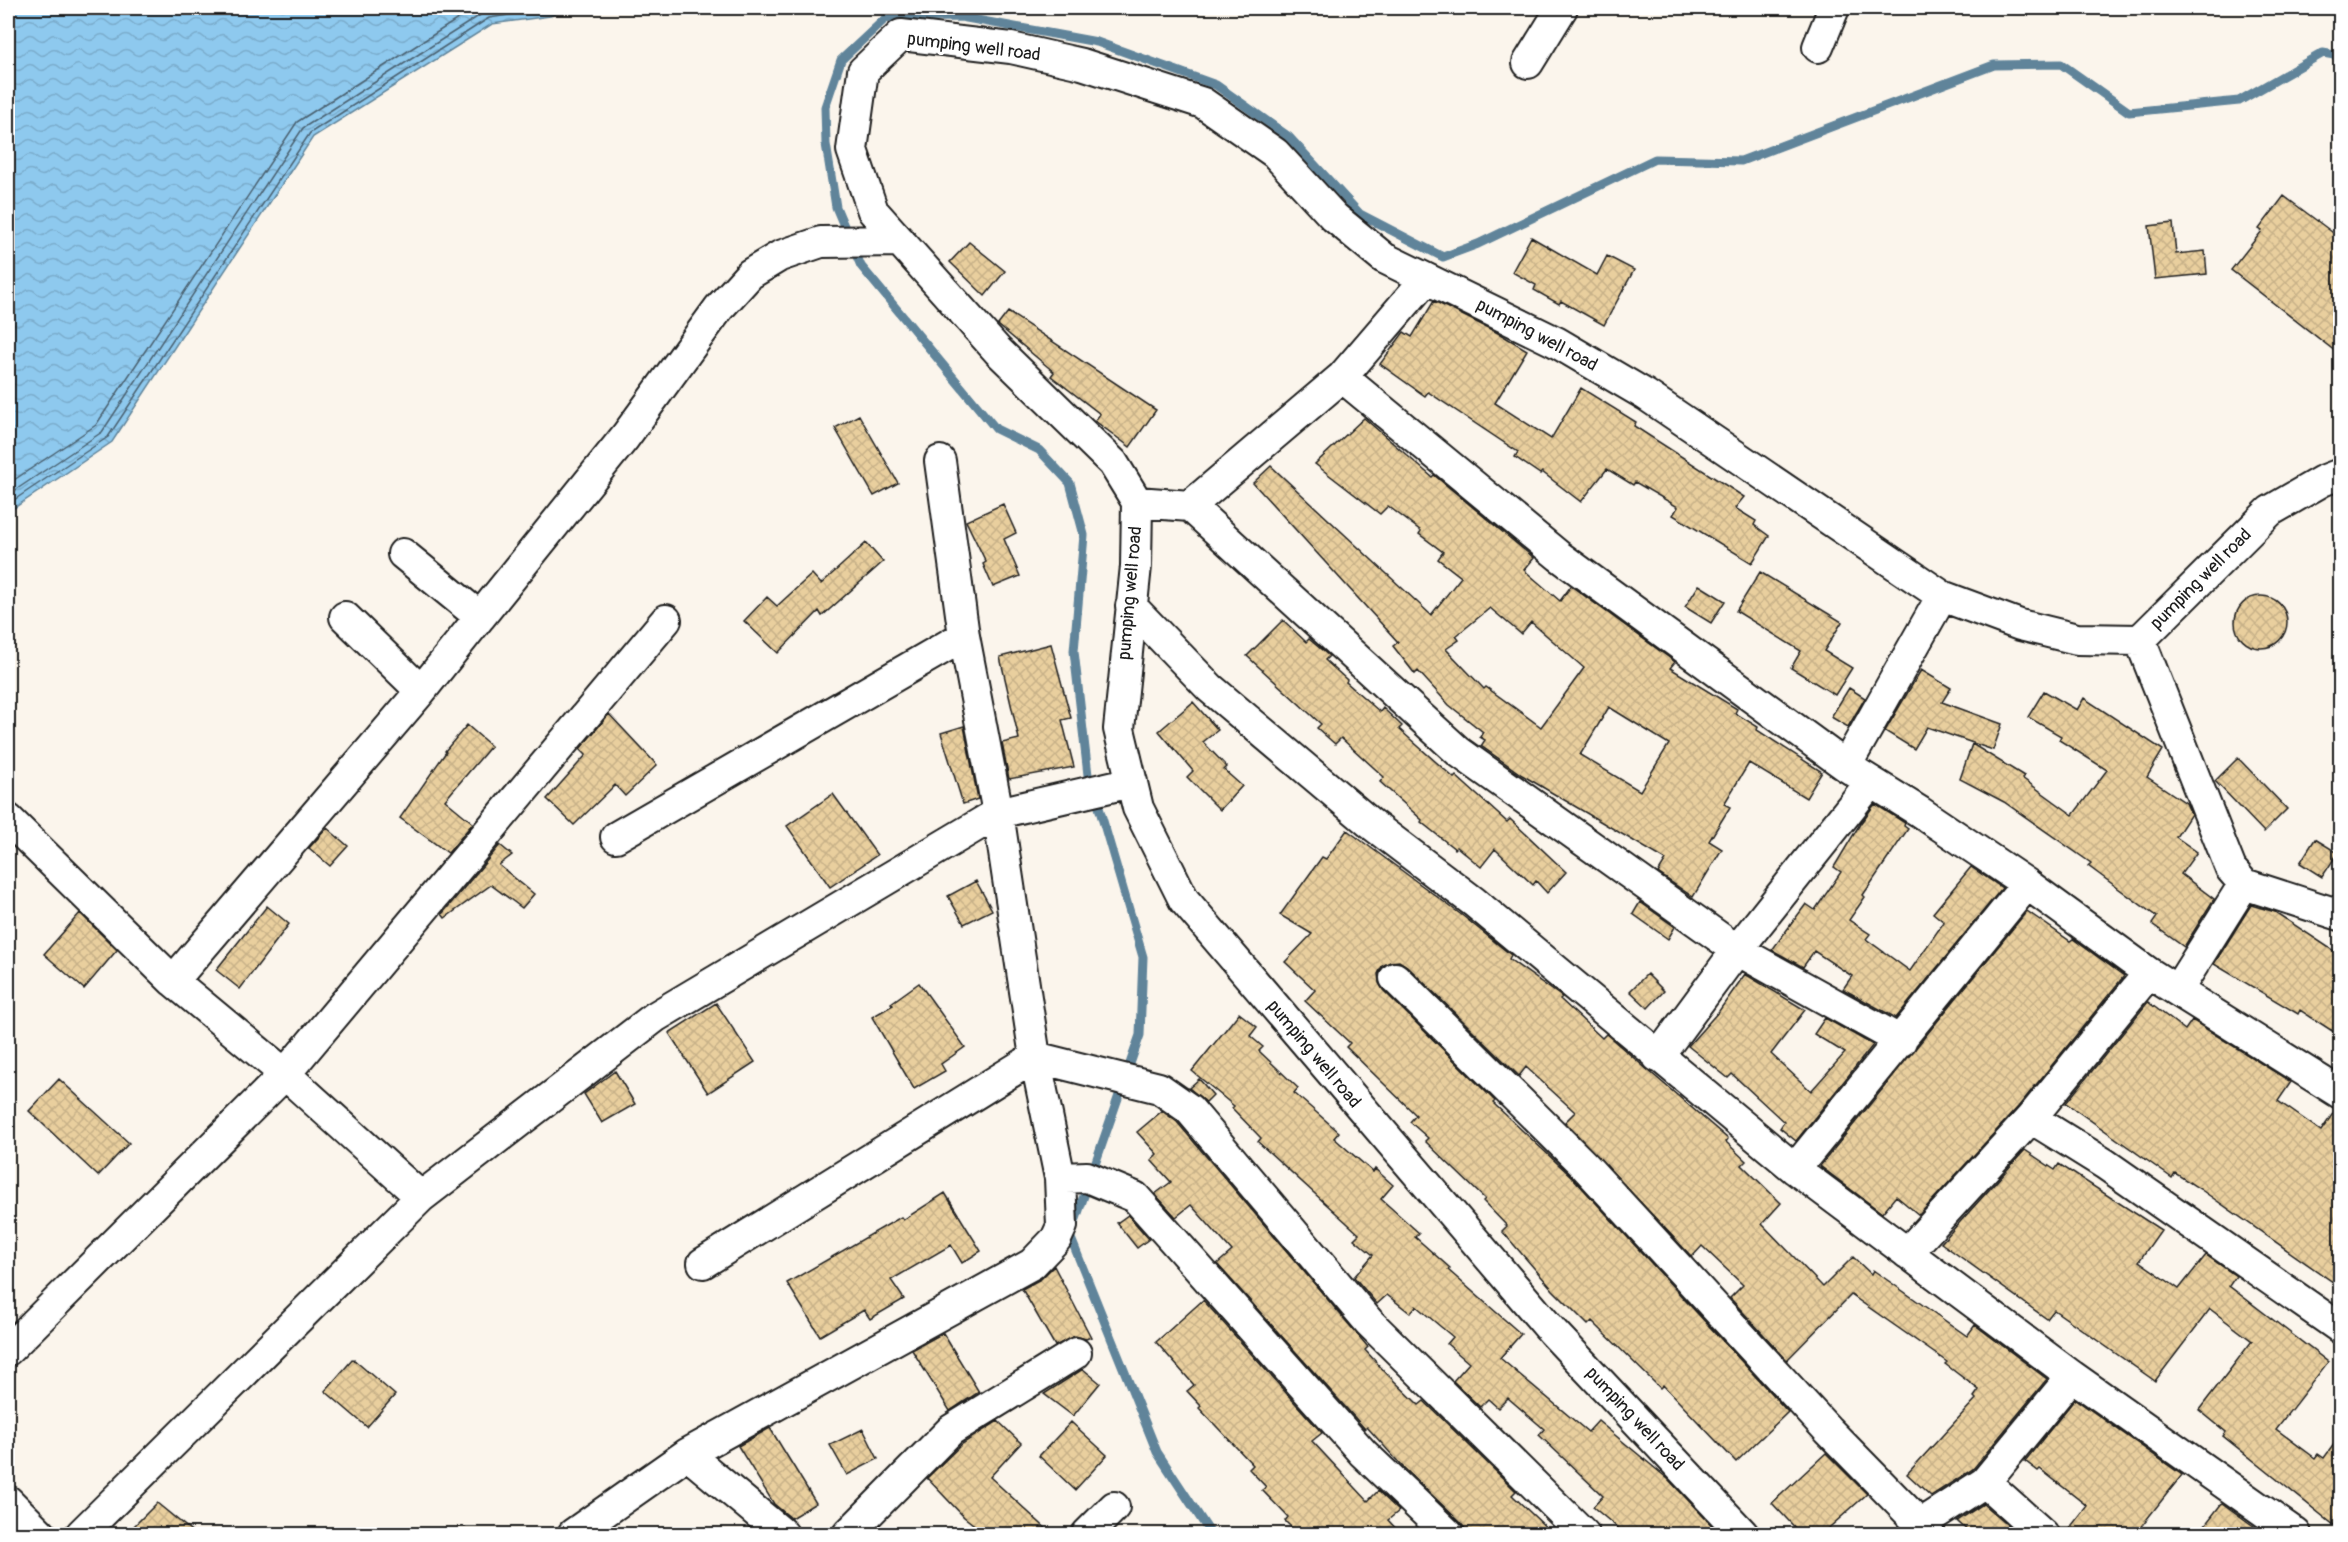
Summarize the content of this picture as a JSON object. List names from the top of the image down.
{
  "streets": {
    "street": ["pumping well road"]
  }
}
